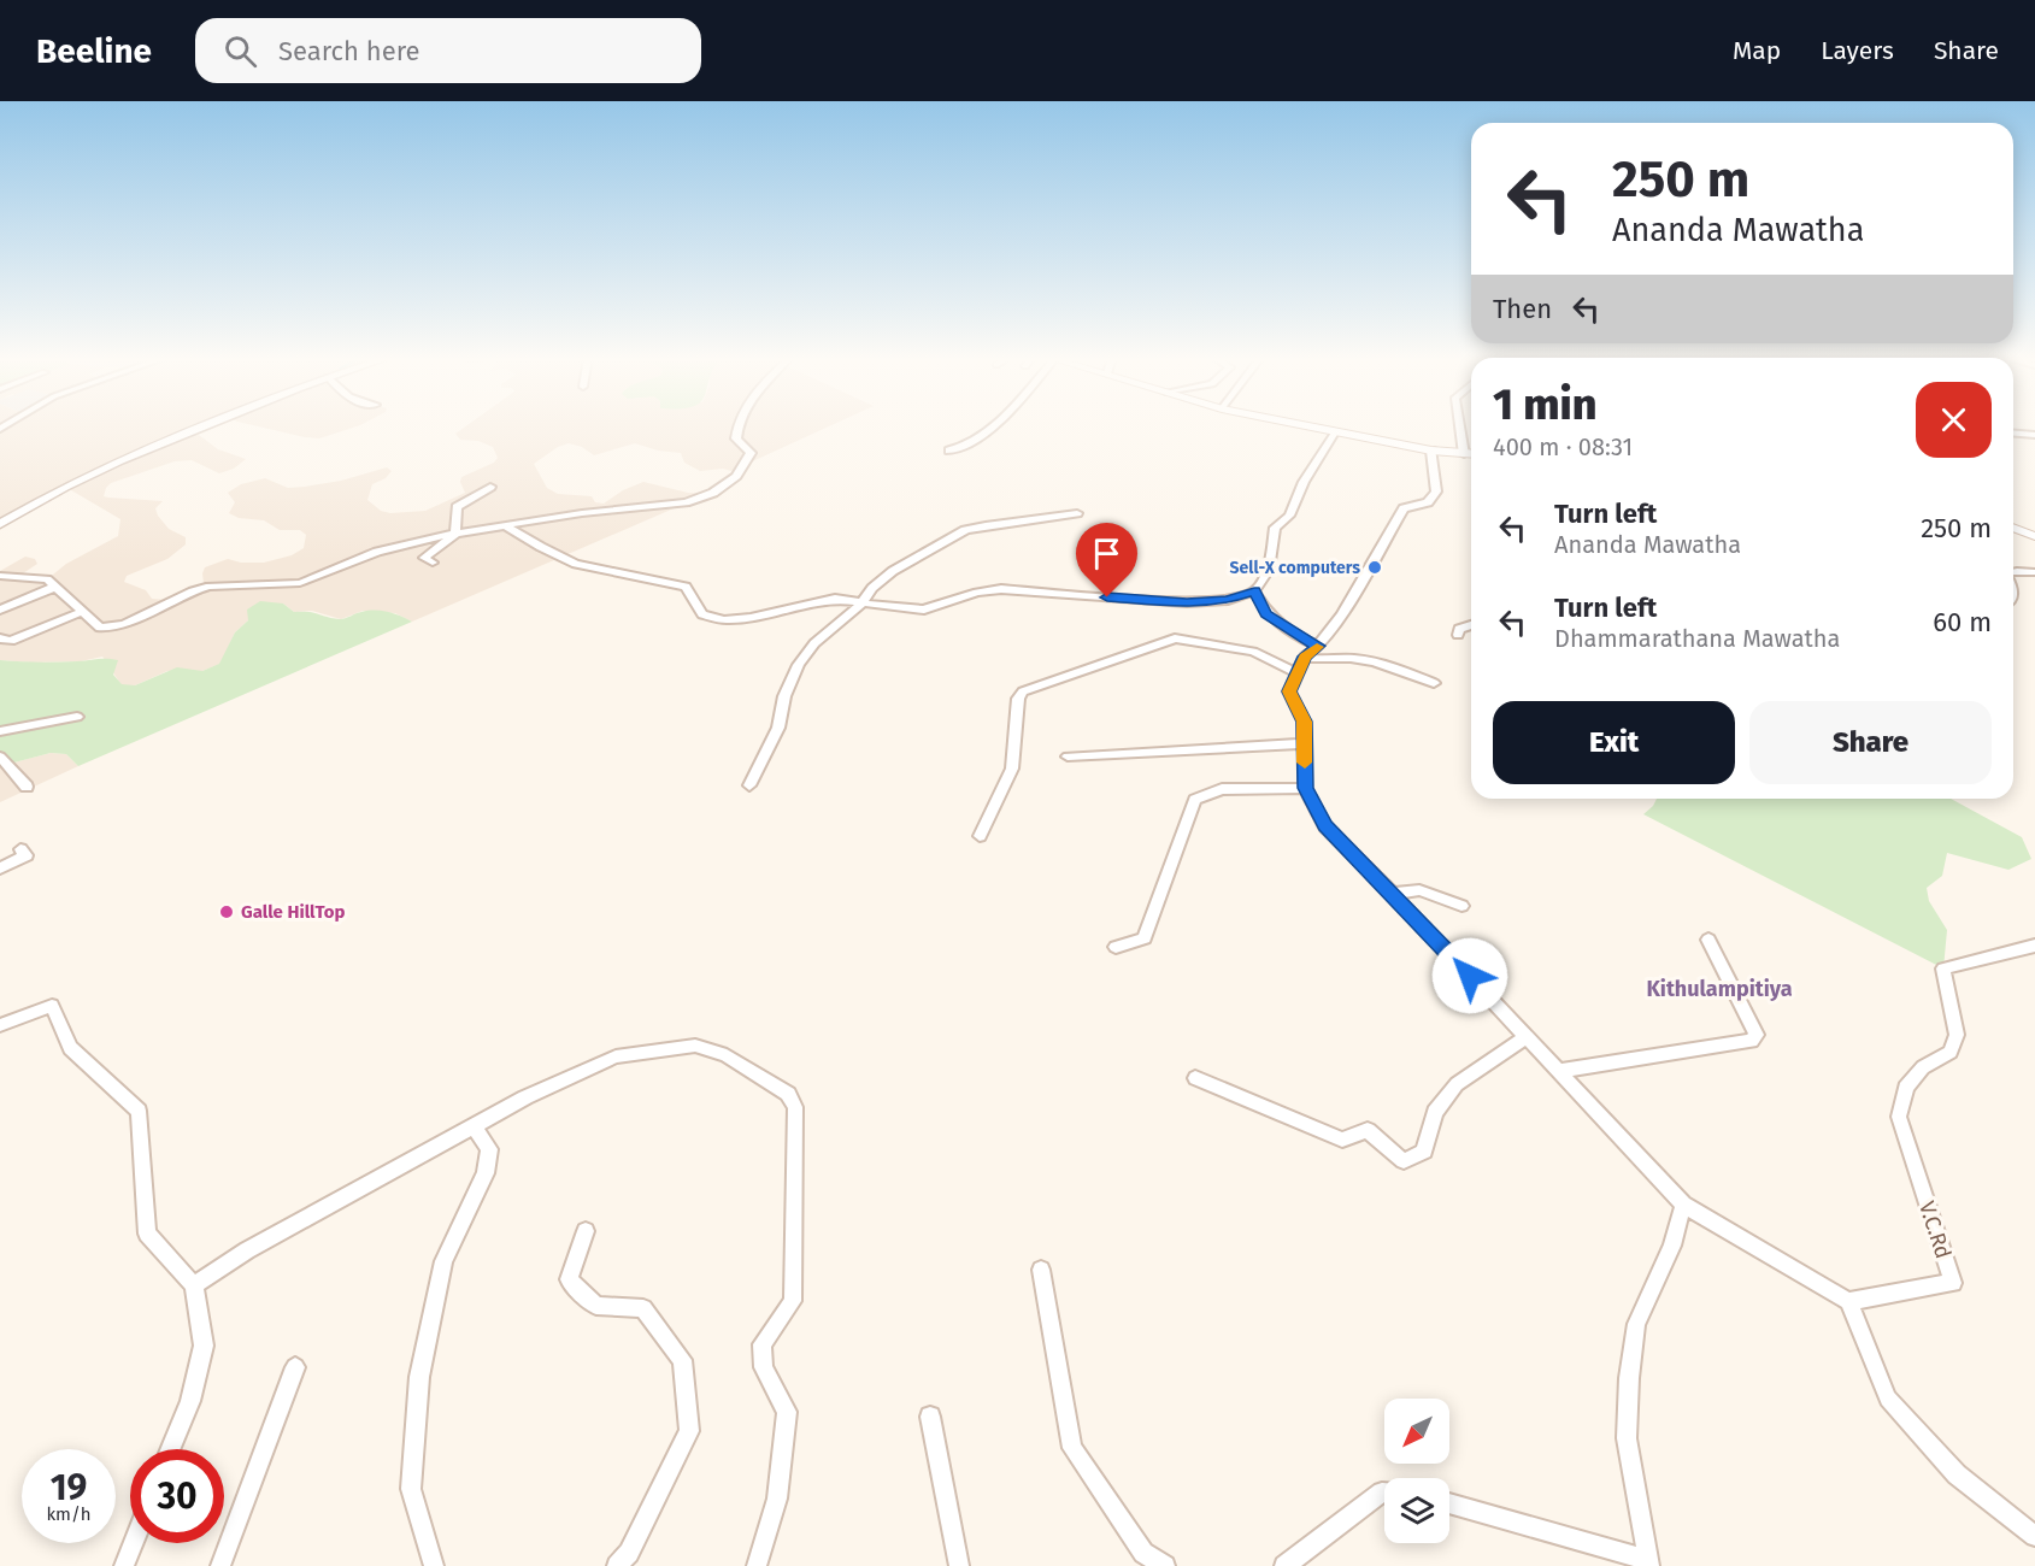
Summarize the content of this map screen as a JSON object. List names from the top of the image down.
{
  "streets": {
    "street": ["V.C.Rd"]
  },
  "districts": ["Kithulampitiya"],
  "places": ["Sell-X computers", "Galle HillTop"],
  "north": "bottom left",
  "page": {
    "header": "Beeline",
    "search": "Search here",
    "nav": ["Map", "Layers", "Share"],
    "turn": ["250 m", "Ananda Mawatha"],
    "then": "Then",
    "heading": ["1 min", "400 m · 08:31"],
    "list": [
      {
        "name": "Turn left",
        "note": "Ananda Mawatha",
        "value": "250 m"
      },
      {
        "name": "Turn left",
        "note": "Dhammarathana Mawatha",
        "value": "60 m"
      }
    ],
    "buttons": ["Exit", "Share"],
    "speed": "19 km/h",
    "limit": "30"
  }
}
